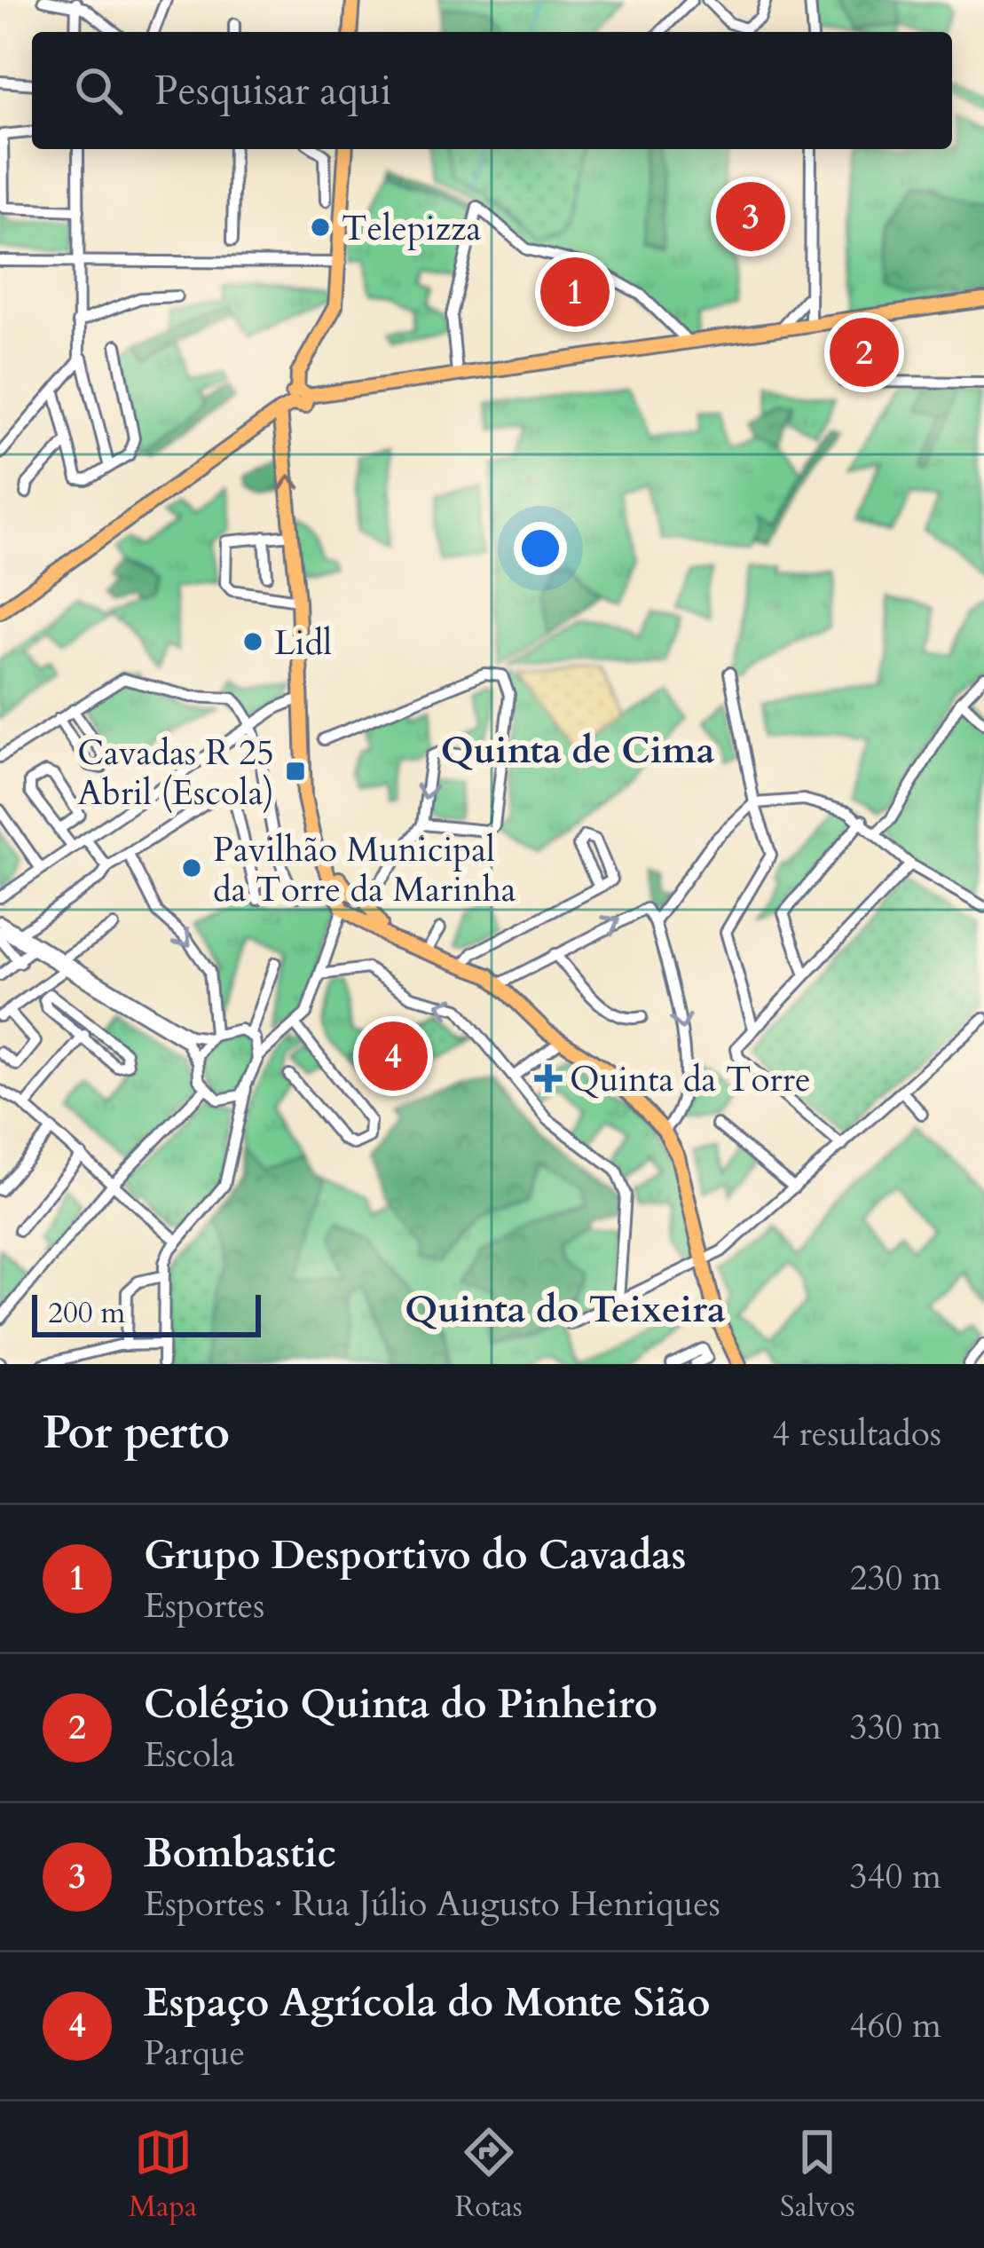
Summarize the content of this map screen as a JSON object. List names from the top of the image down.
{
  "districts": ["Quinta de Cima", "Quinta do Teixeira"],
  "places": {
    "other": ["Telepizza", "Lidl", "Pavilhão Municipal da Torre da Marinha"],
    "transit": ["Cavadas R 25 Abril (Escola)"],
    "health": ["Quinta da Torre"]
  },
  "scale_bar": "200 m",
  "page": {
    "search": "Pesquisar aqui",
    "pins": [
      "3",
      "1",
      "2",
      "4"
    ],
    "scale": "200 m",
    "heading": ["Por perto", "4 resultados"],
    "list": [
      {
        "mark": "1",
        "name": "Grupo Desportivo do Cavadas",
        "note": "Esportes",
        "value": "230 m"
      },
      {
        "mark": "2",
        "name": "Colégio Quinta do Pinheiro",
        "note": "Escola",
        "value": "330 m"
      },
      {
        "mark": "3",
        "name": "Bombastic",
        "note": "Esportes · Rua Júlio Augusto Henriques",
        "value": "340 m"
      },
      {
        "mark": "4",
        "name": "Espaço Agrícola do Monte Sião",
        "note": "Parque",
        "value": "460 m"
      }
    ],
    "nav": ["Mapa", "Rotas", "Salvos"]
  }
}
